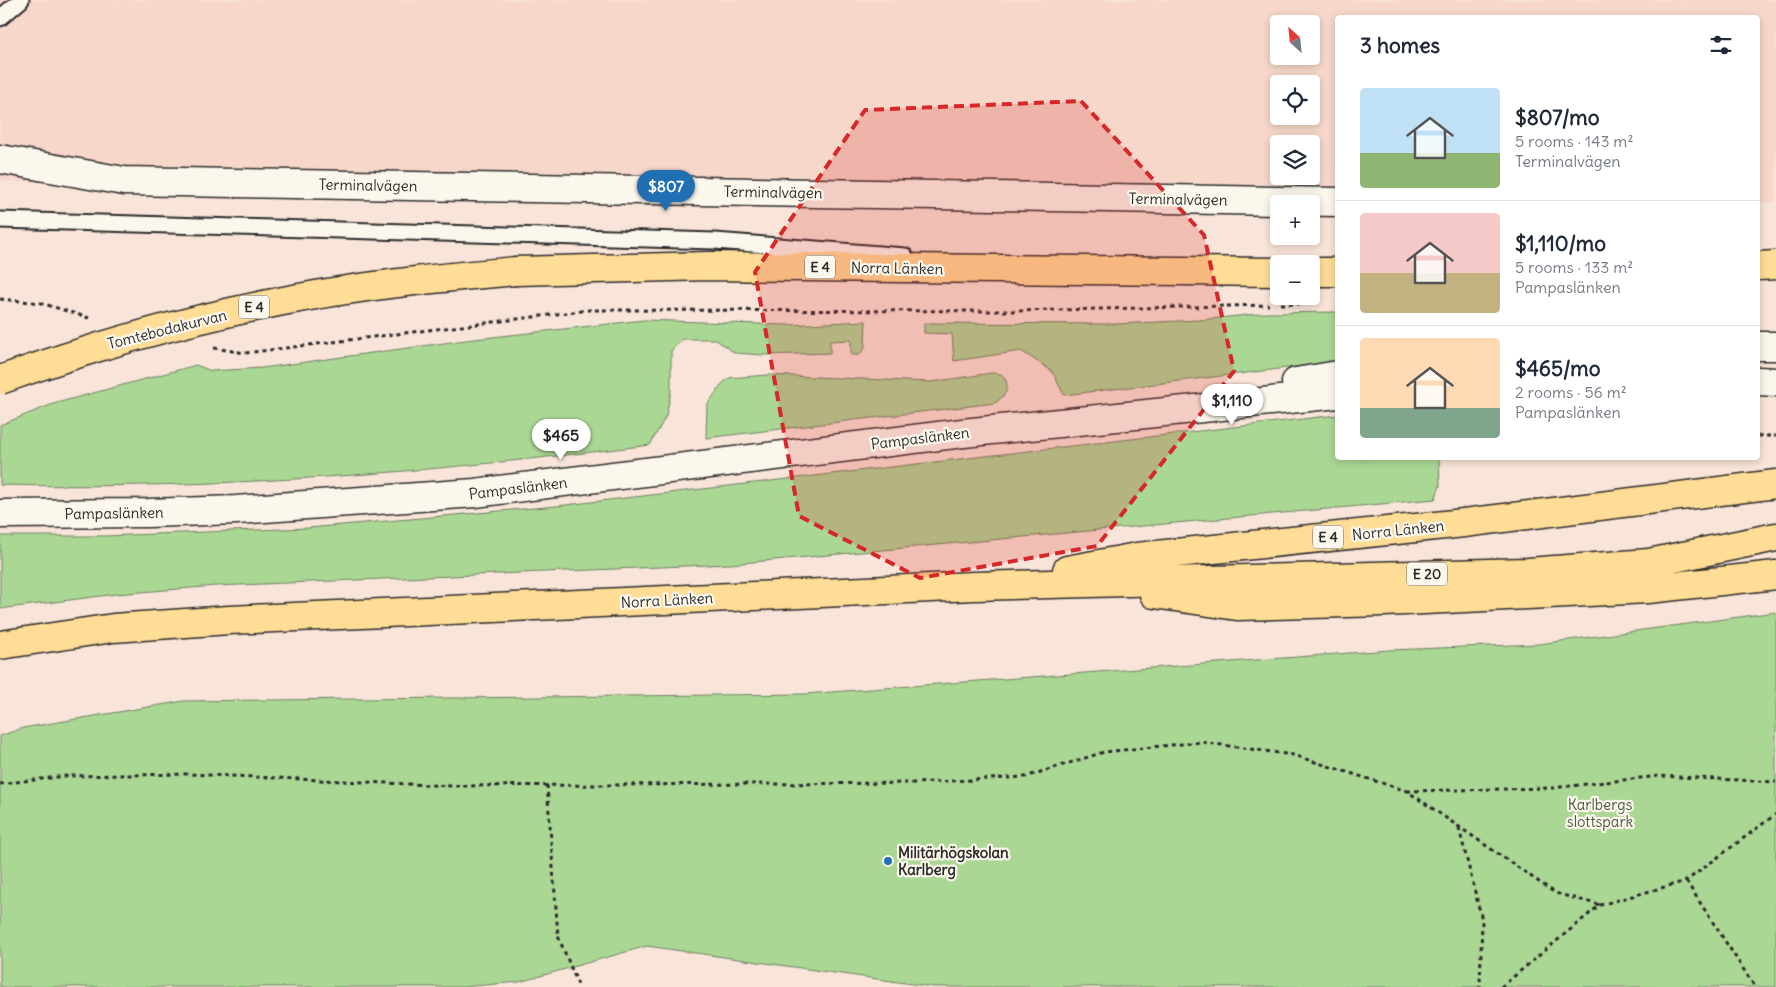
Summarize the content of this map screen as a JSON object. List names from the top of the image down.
{
  "streets": {
    "highway": [
      "E 4",
      "Norra Länken",
      "Tomtebodakurvan",
      "E 20"
    ],
    "main road": ["Terminalvägen", "Pampaslänken"]
  },
  "crossings": [
    ["Norra Länken", "Tomtebodakurvan"]
  ],
  "parks": ["Karlbergs slottspark"],
  "places": ["Militärhögskolan Karlberg"],
  "north": "top left",
  "page": {
    "map_buttons": ["+", "−"],
    "heading": "3 homes",
    "list": [
      {
        "name": "$807/mo",
        "note": "5 rooms · 143 m² · Terminalvägen"
      },
      {
        "name": "$1,110/mo",
        "note": "5 rooms · 133 m² · Pampaslänken"
      },
      {
        "name": "$465/mo",
        "note": "2 rooms · 56 m² · Pampaslänken"
      }
    ],
    "price": ["$807", "$1,110", "$465"]
  }
}
